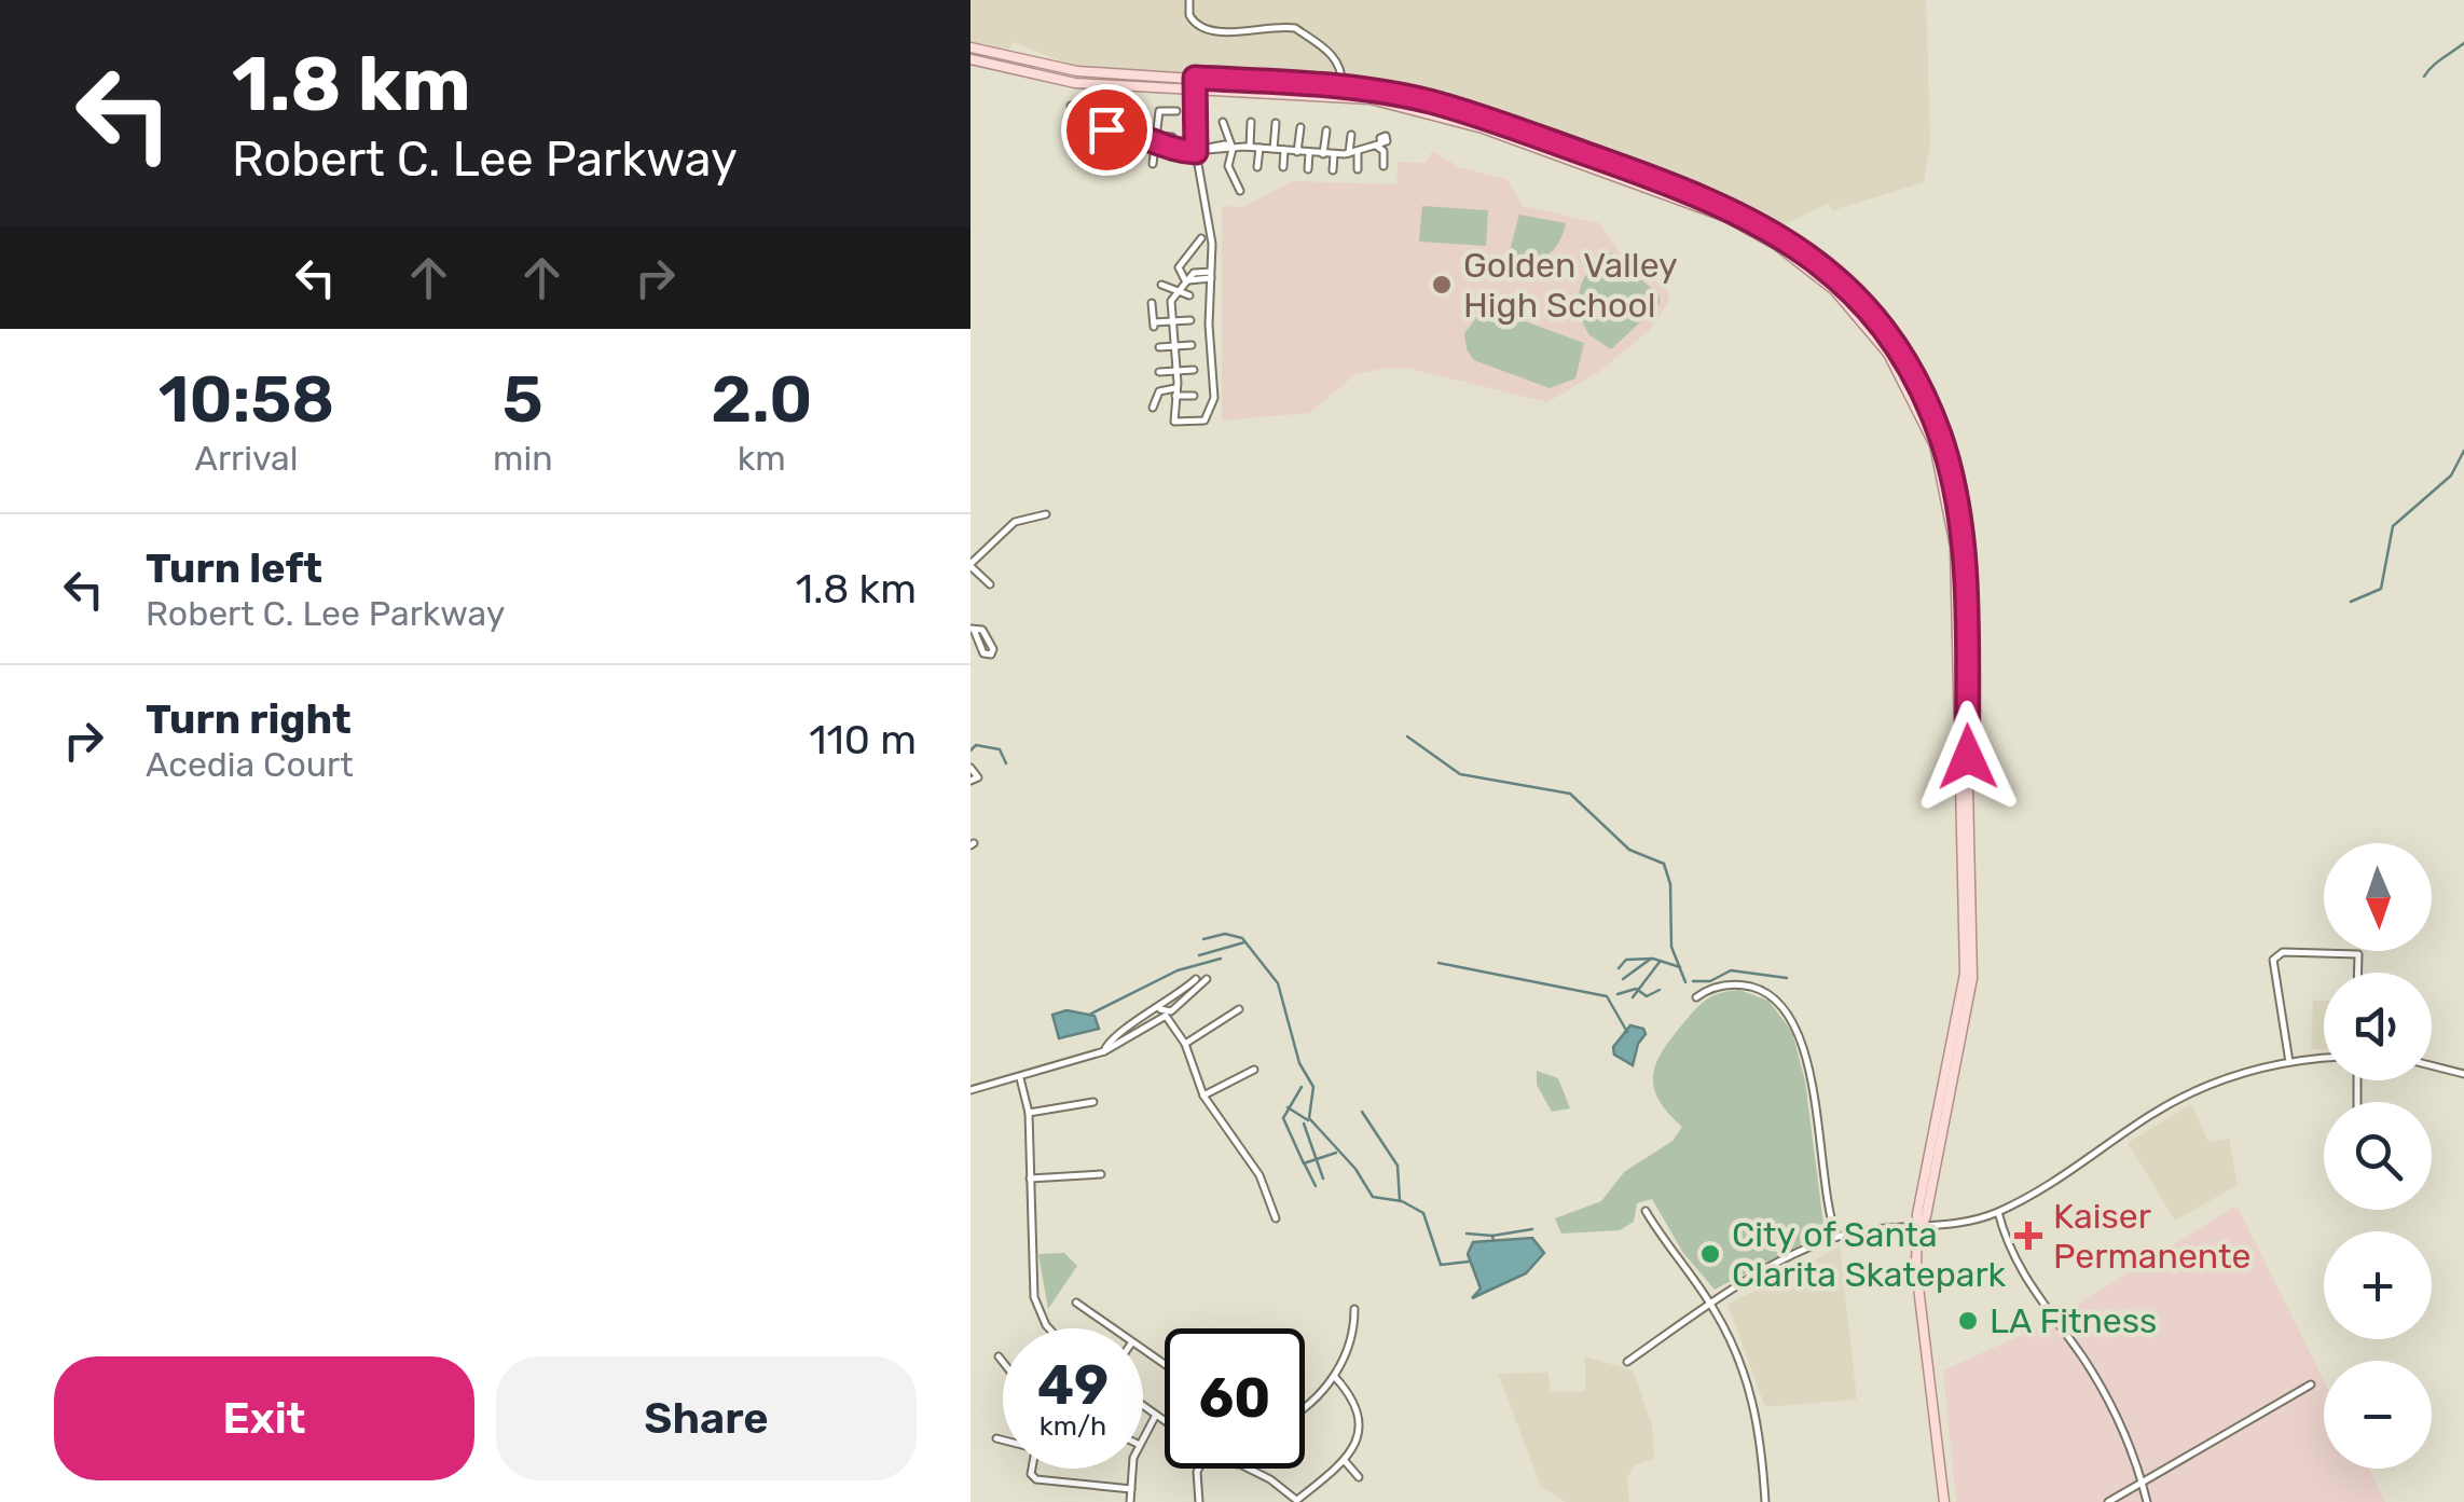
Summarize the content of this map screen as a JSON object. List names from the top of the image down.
{
  "places": {
    "other": ["Golden Valley High School", "City of Santa Clarita Skatepark", "LA Fitness"],
    "health": ["Kaiser Permanente"]
  },
  "north": "bottom",
  "page": {
    "turn": ["1.8 km", "Robert C. Lee Parkway"],
    "eta": [
      "10:58",
      "Arrival",
      "5",
      "min",
      "2.0",
      "km"
    ],
    "list": [
      {
        "name": "Turn left",
        "note": "Robert C. Lee Parkway",
        "value": "1.8 km"
      },
      {
        "name": "Turn right",
        "note": "Acedia Court",
        "value": "110 m"
      }
    ],
    "map_buttons": ["+", "−"],
    "speed": "49 km/h",
    "limit": "60",
    "buttons": ["Exit", "Share"]
  }
}
